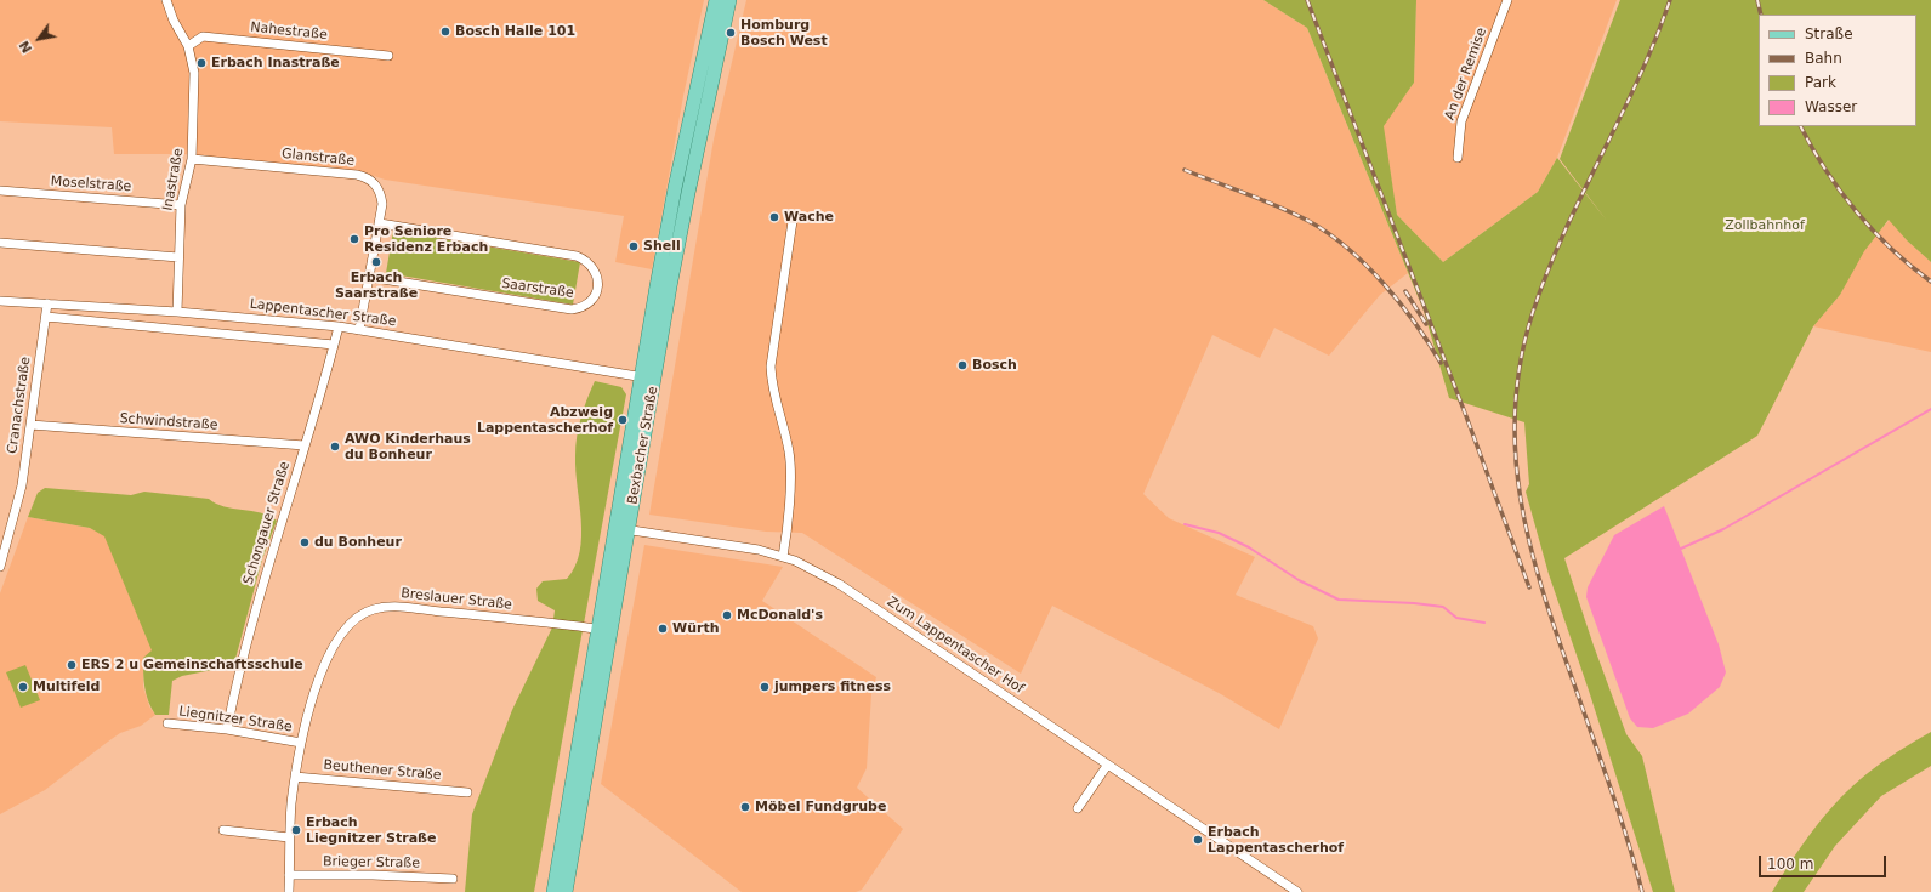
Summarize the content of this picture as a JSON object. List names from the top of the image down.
{
  "streets": {
    "main road": ["Bexbacher Straße"],
    "street": [
      "Nahestraße",
      "An der Remise",
      "Glanstraße",
      "Inastraße",
      "Moselstraße",
      "Saarstraße",
      "Lappentascher Straße",
      "Cranachstraße",
      "Schwindstraße",
      "Schongauer Straße",
      "Breslauer Straße",
      "Zum Lappentascher Hof",
      "Liegnitzer Straße",
      "Beuthener Straße",
      "Brieger Straße"
    ]
  },
  "crossings": [
    ["Nahestraße", "Inastraße"],
    ["Glanstraße", "Inastraße"],
    ["Glanstraße", "Saarstraße"],
    ["Glanstraße", "Lappentascher Straße"],
    ["Inastraße", "Moselstraße"],
    ["Inastraße", "Lappentascher Straße"],
    ["Lappentascher Straße", "Cranachstraße"],
    ["Lappentascher Straße", "Bexbacher Straße"],
    ["Lappentascher Straße", "Schongauer Straße"],
    ["Cranachstraße", "Schwindstraße"],
    ["Schwindstraße", "Schongauer Straße"],
    ["Bexbacher Straße", "Breslauer Straße"],
    ["Bexbacher Straße", "Zum Lappentascher Hof"],
    ["Schongauer Straße", "Liegnitzer Straße"],
    ["Breslauer Straße", "Liegnitzer Straße"],
    ["Breslauer Straße", "Beuthener Straße"],
    ["Breslauer Straße", "Brieger Straße"]
  ],
  "parks": ["Zollbahnhof"],
  "places": [
    "Bosch Halle 101",
    "Homburg Bosch West",
    "Erbach Inastraße",
    "Wache",
    "Pro Seniore Residenz Erbach",
    "Shell",
    "Erbach Saarstraße",
    "Bosch",
    "Abzweig Lappentascherhof",
    "AWO Kinderhaus du Bonheur",
    "du Bonheur",
    "McDonald's",
    "Würth",
    "ERS 2 u Gemeinschaftsschule",
    "Multifeld",
    "jumpers fitness",
    "Möbel Fundgrube",
    "Erbach Liegnitzer Straße",
    "Erbach Lappentascherhof"
  ],
  "legend": [
    "Straße",
    "Bahn",
    "Park",
    "Wasser"
  ],
  "scale_bar": "100 m",
  "north": "bottom left"
}
